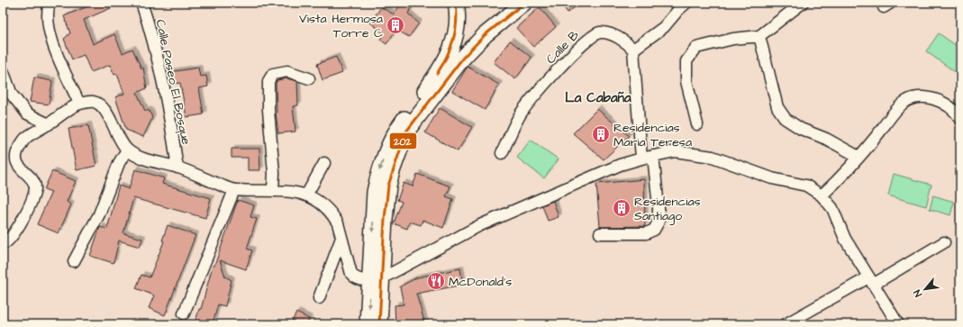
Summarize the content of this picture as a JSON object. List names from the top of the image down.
{
  "streets": {
    "street": ["Calle B", "Calle Paseo El Bosque"]
  },
  "districts": ["La Cabaña"],
  "places": {
    "building": ["Vista Hermosa Torre C", "Residencias Maria Teresa", "Residencias Santiago"],
    "restaurant": ["McDonald's"]
  },
  "lines": ["transit line 202"],
  "north": "bottom left"
}
